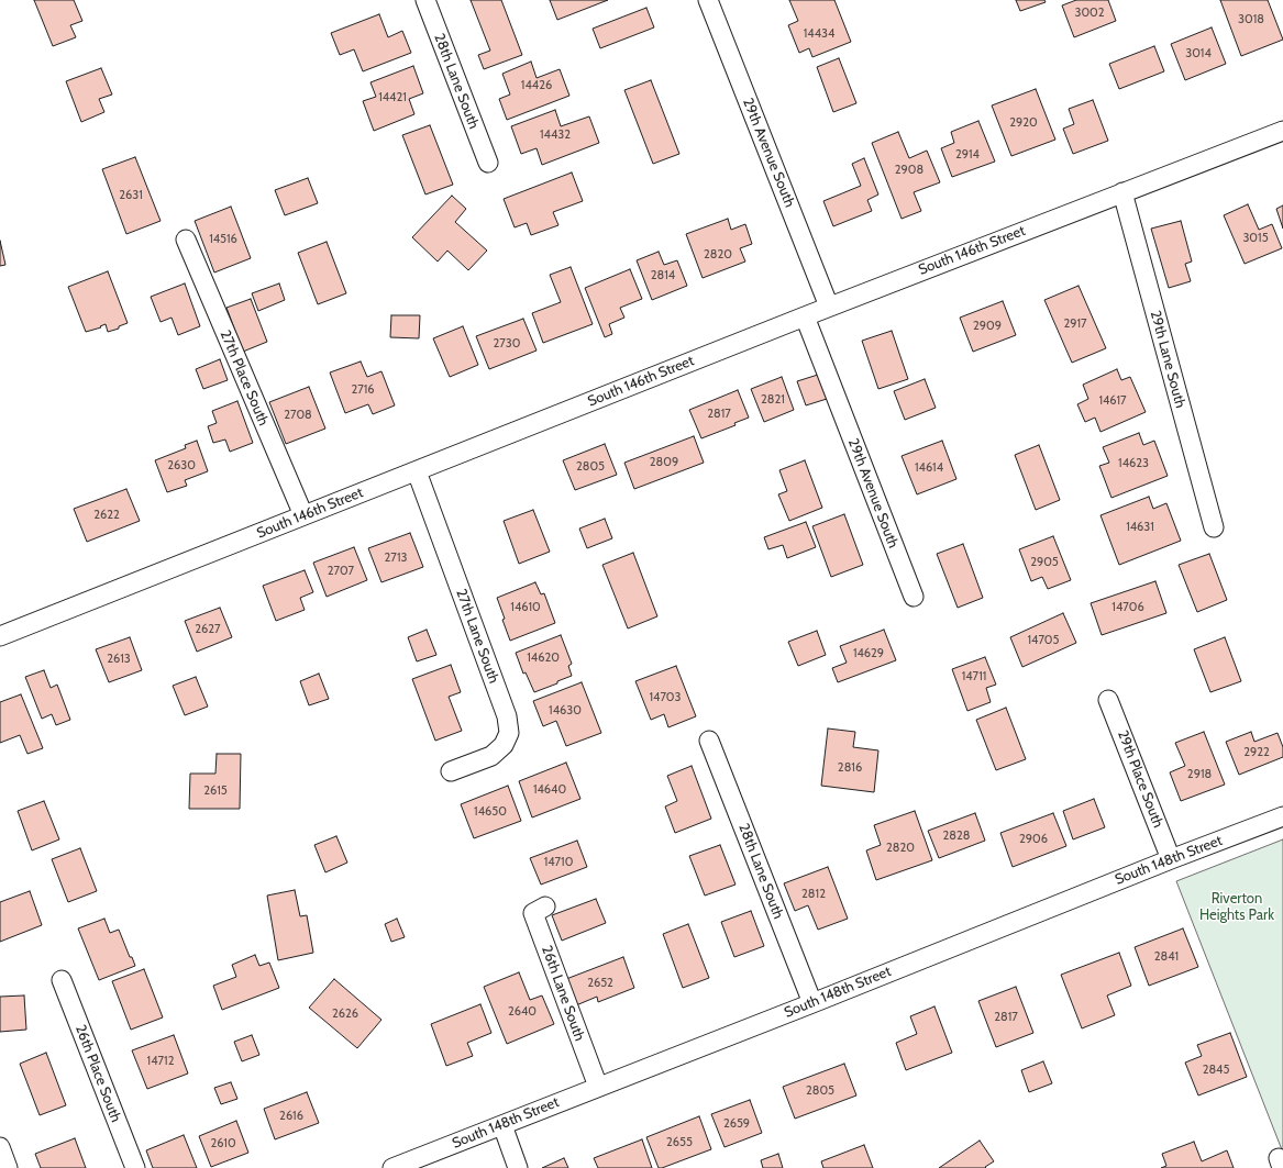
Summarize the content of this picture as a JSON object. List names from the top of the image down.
{
  "streets": {
    "street": [
      "28th Lane South",
      "29th Avenue South",
      "South 146th Street",
      "29th Lane South",
      "27th Place South",
      "27th Lane South",
      "29th Place South",
      "South 148th Street",
      "26th Lane South",
      "26th Place South"
    ]
  },
  "crossings": [
    ["28th Lane South", "South 148th Street"],
    ["29th Avenue South", "South 146th Street"],
    ["South 146th Street", "29th Lane South"],
    ["South 146th Street", "27th Place South"],
    ["South 146th Street", "27th Lane South"],
    ["29th Place South", "South 148th Street"],
    ["South 148th Street", "26th Lane South"]
  ],
  "parks": ["Riverton Heights Park"],
  "house_numbers": [
    "3002",
    "3018",
    "14434",
    "3014",
    "14426",
    "14421",
    "2920",
    "14432",
    "2914",
    "2908",
    "2631",
    "3015",
    "14516",
    "2820",
    "2814",
    "2917",
    "2909",
    "2730",
    "2716",
    "2821",
    "14617",
    "2817",
    "2708",
    "2809",
    "14623",
    "2630",
    "2805",
    "14614",
    "2622",
    "14631",
    "2713",
    "2905",
    "2707",
    "14610",
    "14706",
    "2627",
    "14705",
    "14629",
    "14620",
    "2613",
    "14711",
    "14703",
    "14630",
    "2922",
    "2816",
    "2918",
    "14640",
    "2615",
    "14650",
    "2828",
    "2906",
    "2820",
    "14710",
    "2812",
    "2841",
    "2652",
    "2640",
    "2626",
    "2817",
    "14712",
    "2845",
    "2805",
    "2616",
    "2659",
    "2655",
    "2610"
  ]
}
